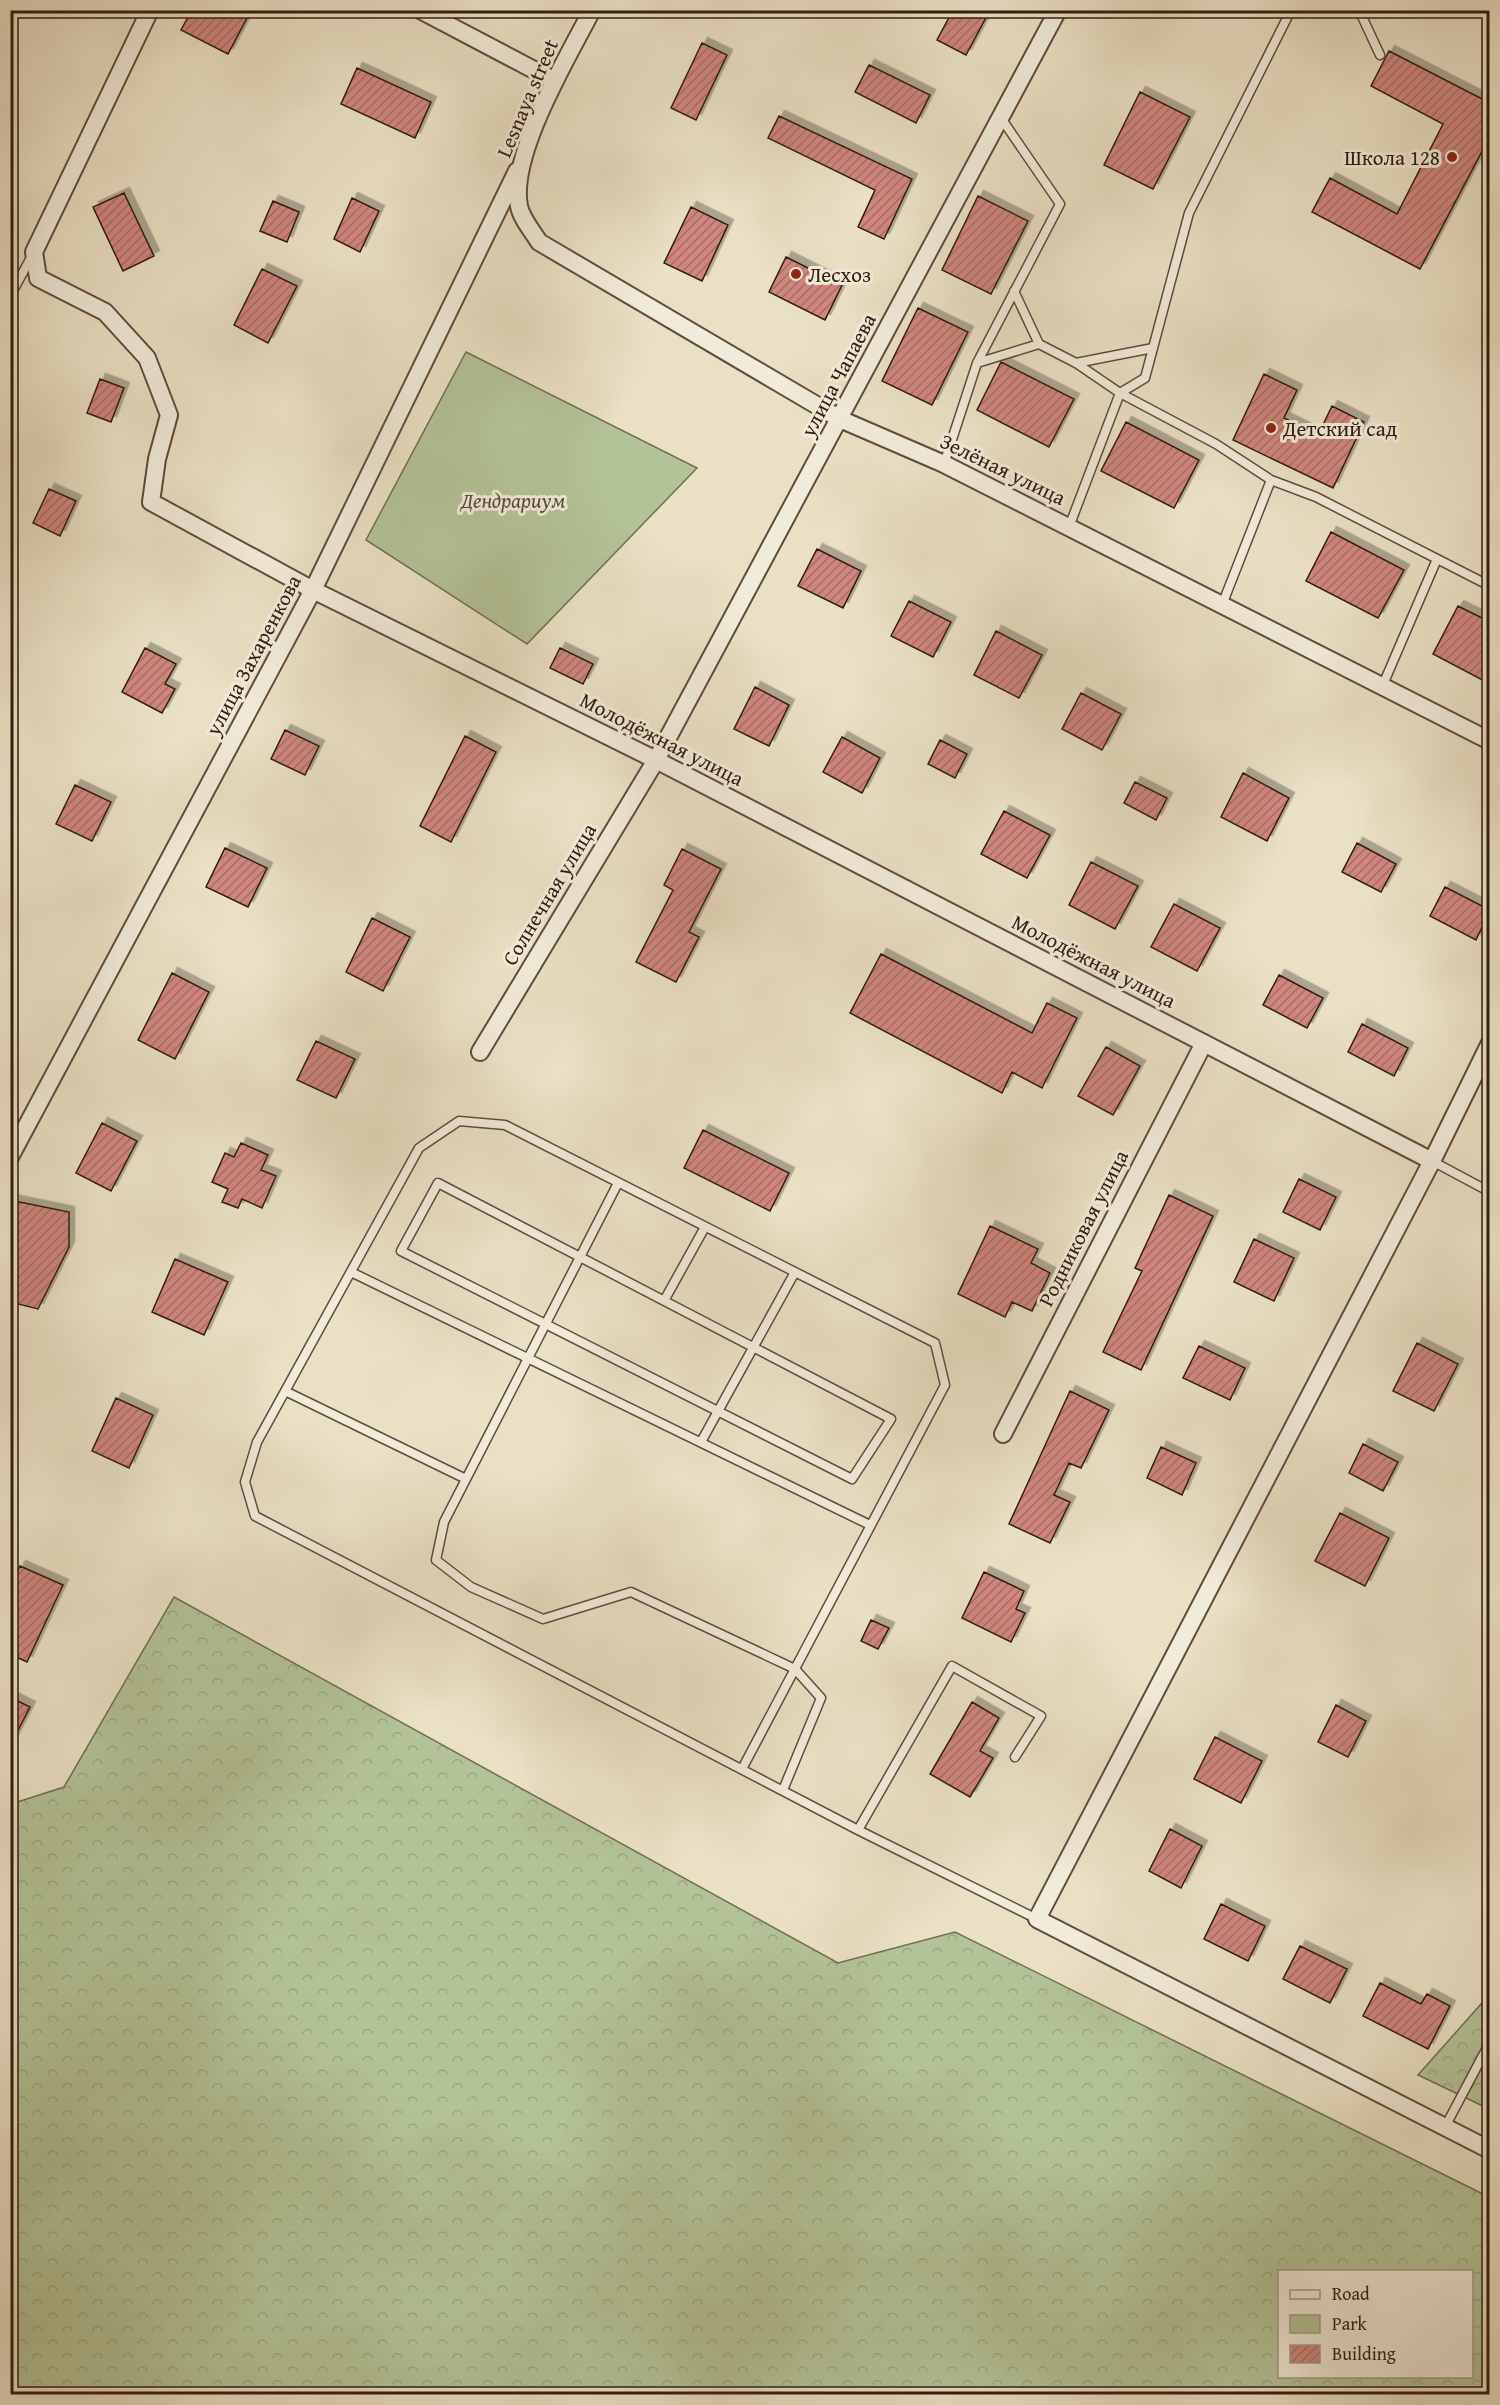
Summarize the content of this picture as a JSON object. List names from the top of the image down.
{
  "streets": {
    "street": [
      "Lesnaya street",
      "улица Чапаева",
      "Зелёная улица",
      "улица Захаренкова",
      "Молодёжная улица",
      "Солнечная улица",
      "Родниковая улица"
    ]
  },
  "crossings": [
    ["Lesnaya street", "Зелёная улица"],
    ["Lesnaya street", "улица Захаренкова"],
    ["улица Чапаева", "Зелёная улица"],
    ["улица Чапаева", "Молодёжная улица"],
    ["улица Чапаева", "Солнечная улица"],
    ["улица Захаренкова", "Молодёжная улица"],
    ["Молодёжная улица", "Солнечная улица"],
    ["Молодёжная улица", "Родниковая улица"]
  ],
  "parks": ["Дендрариум"],
  "places": ["Школа 128", "Лесхоз", "Детский сад"],
  "legend": ["Road", "Park", "Building"]
}
